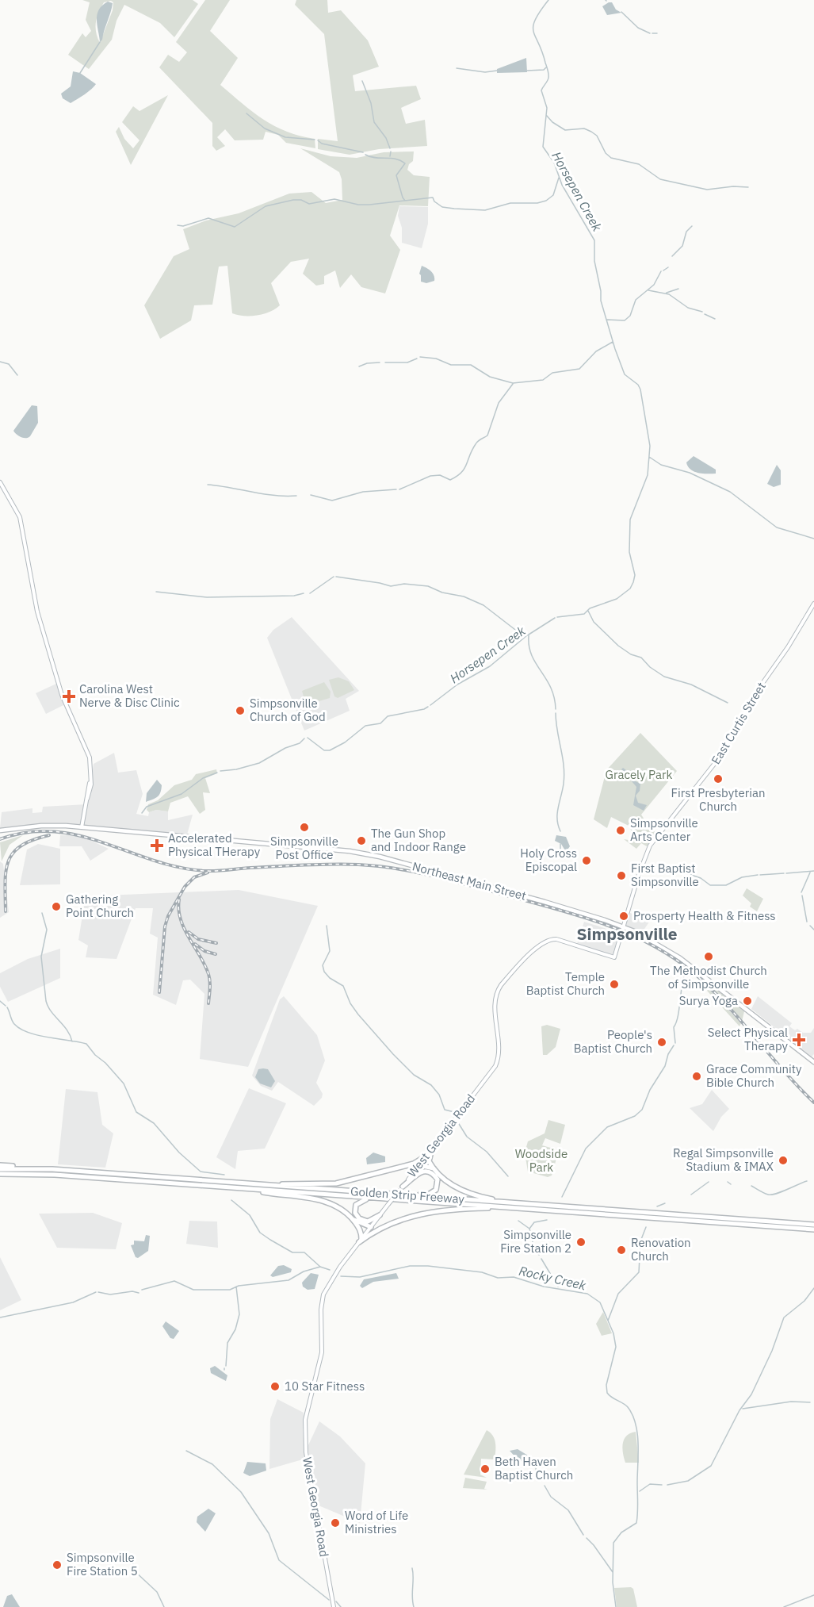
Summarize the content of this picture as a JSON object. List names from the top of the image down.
{
  "streets": {
    "highway": ["Golden Strip Freeway"],
    "main road": ["East Curtis Street", "Northeast Main Street", "West Georgia Road"]
  },
  "crossings": [
    ["East Curtis Street", "Northeast Main Street"],
    ["East Curtis Street", "West Georgia Road"]
  ],
  "districts": ["Simpsonville"],
  "water": ["Horsepen Creek", "Rocky Creek"],
  "parks": ["Gracely Park", "Woodside Park"],
  "places": {
    "health": ["Carolina West Nerve & Disc Clinic", "Accelerated Physical THerapy", "Select Physical Therapy"],
    "other": [
      "Simpsonville Church of God",
      "First Presbyterian Church",
      "Simpsonville Post Office",
      "Simpsonville Arts Center",
      "The Gun Shop and Indoor Range",
      "Holy Cross Episcopal",
      "First Baptist Simpsonville",
      "Gathering Point Church",
      "Prosperty Health & Fitness",
      "The Methodist Church of Simpsonville",
      "Temple Baptist Church",
      "Surya Yoga",
      "People's Baptist Church",
      "Grace Community Bible Church",
      "Regal Simpsonville Stadium & IMAX",
      "Simpsonville Fire Station 2",
      "Renovation Church",
      "10 Star Fitness",
      "Beth Haven Baptist Church",
      "Word of Life Ministries",
      "Simpsonville Fire Station 5"
    ]
  }
}
